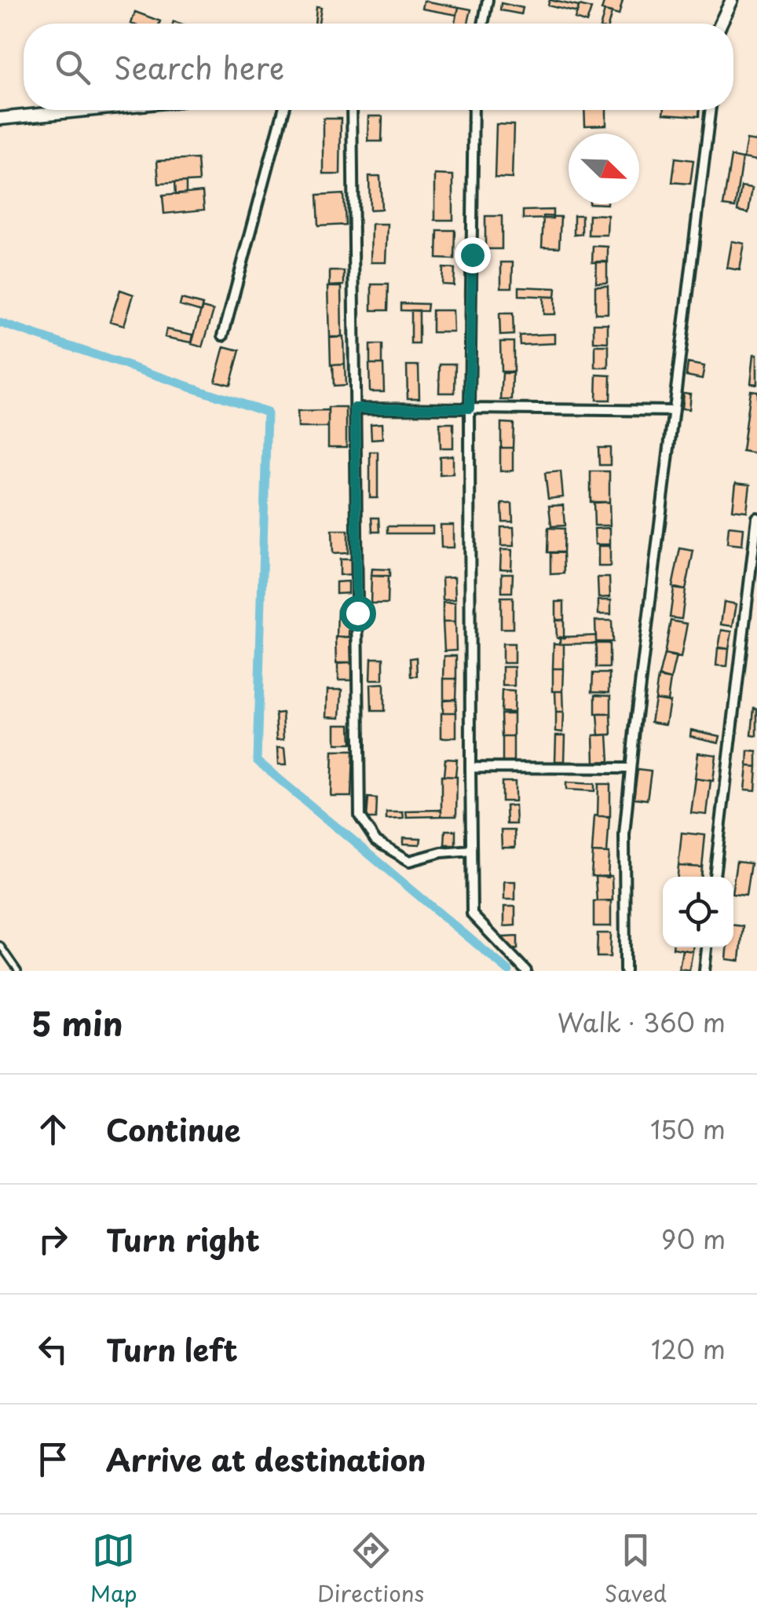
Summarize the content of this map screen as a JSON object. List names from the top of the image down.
{
  "north": "bottom right",
  "page": {
    "search": "Search here",
    "heading": ["5 min", "Walk · 360 m"],
    "list": [
      ["Continue", "150 m"],
      ["Turn right", "90 m"],
      ["Turn left", "120 m"],
      "Arrive at destination"
    ],
    "nav": ["Map", "Directions", "Saved"]
  }
}
